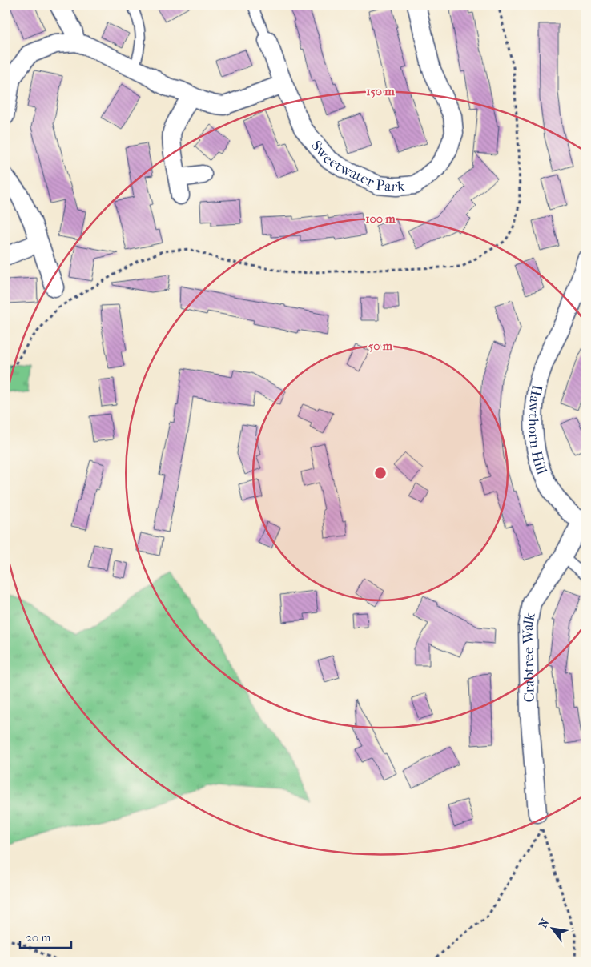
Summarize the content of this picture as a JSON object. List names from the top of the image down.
{
  "streets": {
    "street": ["Sweetwater Park", "Hawthorn Hill", "Crabtree Walk"]
  },
  "crossings": [
    ["Hawthorn Hill", "Crabtree Walk"]
  ],
  "scale_bar": "20 m",
  "north": "top left",
  "rings": ["150 m", "100 m", "50 m"]
}
